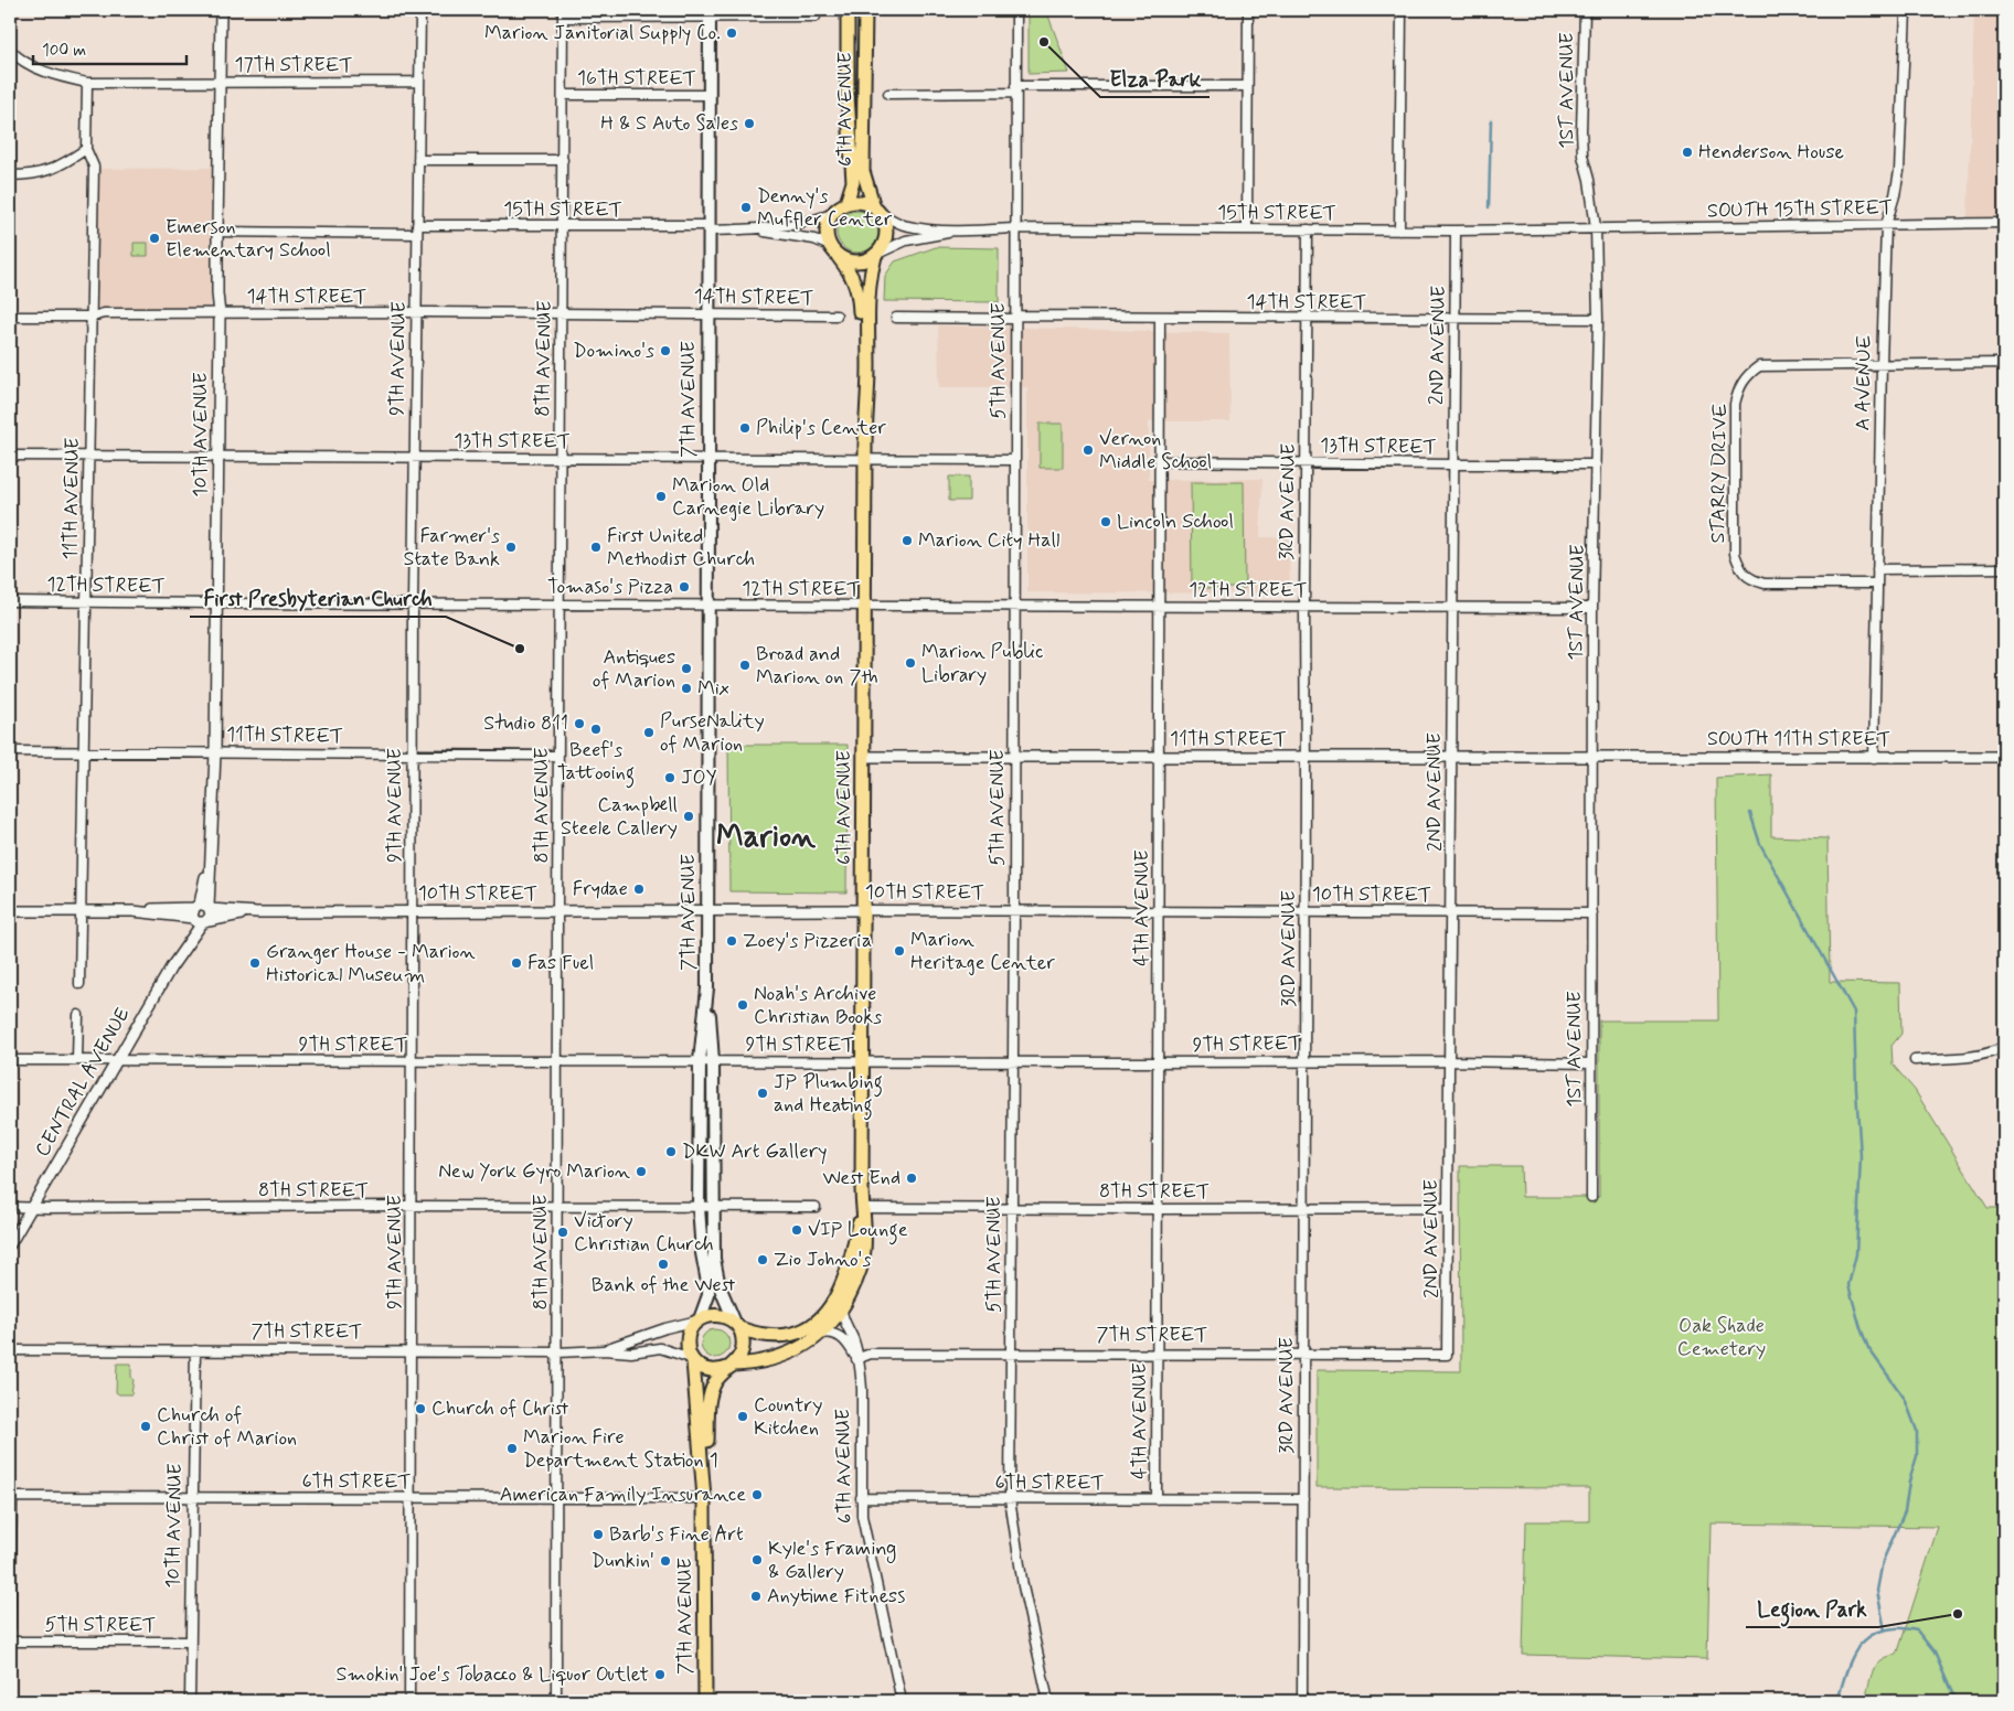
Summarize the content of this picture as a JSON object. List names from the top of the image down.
{
  "streets": {
    "main road": ["6TH AVENUE", "7TH AVENUE"],
    "street": [
      "17TH STREET",
      "16TH STREET",
      "1ST AVENUE",
      "15TH STREET",
      "SOUTH 15TH STREET",
      "14TH STREET",
      "2ND AVENUE",
      "9TH AVENUE",
      "8TH AVENUE",
      "5TH AVENUE",
      "A AVENUE",
      "10TH AVENUE",
      "13TH STREET",
      "STARRY DRIVE",
      "11TH AVENUE",
      "3RD AVENUE",
      "12TH STREET",
      "11TH STREET",
      "SOUTH 11TH STREET",
      "10TH STREET",
      "4TH AVENUE",
      "9TH STREET",
      "CENTRAL AVENUE",
      "8TH STREET",
      "7TH STREET",
      "6TH STREET",
      "5TH STREET"
    ]
  },
  "crossings": [
    ["17TH STREET", "9TH AVENUE"],
    ["17TH STREET", "10TH AVENUE"],
    ["17TH STREET", "11TH AVENUE"],
    ["16TH STREET", "8TH AVENUE"],
    ["16TH STREET", "7TH AVENUE"],
    ["1ST AVENUE", "15TH STREET"],
    ["1ST AVENUE", "SOUTH 15TH STREET"],
    ["1ST AVENUE", "14TH STREET"],
    ["1ST AVENUE", "13TH STREET"],
    ["1ST AVENUE", "12TH STREET"],
    ["1ST AVENUE", "11TH STREET"],
    ["1ST AVENUE", "SOUTH 11TH STREET"],
    ["1ST AVENUE", "10TH STREET"],
    ["1ST AVENUE", "9TH STREET"],
    ["6TH AVENUE", "15TH STREET"],
    ["6TH AVENUE", "7TH AVENUE"],
    ["6TH AVENUE", "13TH STREET"],
    ["6TH AVENUE", "12TH STREET"],
    ["6TH AVENUE", "11TH STREET"],
    ["6TH AVENUE", "10TH STREET"],
    ["6TH AVENUE", "9TH STREET"],
    ["6TH AVENUE", "8TH STREET"],
    ["6TH AVENUE", "7TH STREET"],
    ["6TH AVENUE", "6TH STREET"],
    ["15TH STREET", "SOUTH 15TH STREET"],
    ["15TH STREET", "2ND AVENUE"],
    ["15TH STREET", "9TH AVENUE"],
    ["15TH STREET", "8TH AVENUE"],
    ["15TH STREET", "5TH AVENUE"],
    ["15TH STREET", "7TH AVENUE"],
    ["15TH STREET", "10TH AVENUE"],
    ["15TH STREET", "3RD AVENUE"],
    ["SOUTH 15TH STREET", "A AVENUE"],
    ["14TH STREET", "2ND AVENUE"],
    ["14TH STREET", "9TH AVENUE"],
    ["14TH STREET", "8TH AVENUE"],
    ["14TH STREET", "5TH AVENUE"],
    ["14TH STREET", "7TH AVENUE"],
    ["14TH STREET", "10TH AVENUE"],
    ["14TH STREET", "11TH AVENUE"],
    ["14TH STREET", "3RD AVENUE"],
    ["14TH STREET", "4TH AVENUE"],
    ["2ND AVENUE", "13TH STREET"],
    ["2ND AVENUE", "12TH STREET"],
    ["2ND AVENUE", "11TH STREET"],
    ["2ND AVENUE", "10TH STREET"],
    ["2ND AVENUE", "9TH STREET"],
    ["2ND AVENUE", "8TH STREET"],
    ["2ND AVENUE", "7TH STREET"],
    ["9TH AVENUE", "13TH STREET"],
    ["9TH AVENUE", "12TH STREET"],
    ["9TH AVENUE", "11TH STREET"],
    ["9TH AVENUE", "10TH STREET"],
    ["9TH AVENUE", "9TH STREET"],
    ["9TH AVENUE", "8TH STREET"],
    ["9TH AVENUE", "7TH STREET"],
    ["9TH AVENUE", "6TH STREET"],
    ["8TH AVENUE", "13TH STREET"],
    ["8TH AVENUE", "12TH STREET"],
    ["8TH AVENUE", "11TH STREET"],
    ["8TH AVENUE", "10TH STREET"],
    ["8TH AVENUE", "9TH STREET"],
    ["8TH AVENUE", "8TH STREET"],
    ["8TH AVENUE", "7TH STREET"],
    ["8TH AVENUE", "6TH STREET"],
    ["5TH AVENUE", "13TH STREET"],
    ["5TH AVENUE", "12TH STREET"],
    ["5TH AVENUE", "11TH STREET"],
    ["5TH AVENUE", "10TH STREET"],
    ["5TH AVENUE", "9TH STREET"],
    ["5TH AVENUE", "8TH STREET"],
    ["5TH AVENUE", "7TH STREET"],
    ["5TH AVENUE", "6TH STREET"],
    ["A AVENUE", "STARRY DRIVE"],
    ["A AVENUE", "SOUTH 11TH STREET"],
    ["7TH AVENUE", "13TH STREET"],
    ["7TH AVENUE", "12TH STREET"],
    ["7TH AVENUE", "10TH STREET"],
    ["7TH AVENUE", "9TH STREET"],
    ["7TH AVENUE", "8TH STREET"],
    ["7TH AVENUE", "7TH STREET"],
    ["7TH AVENUE", "6TH STREET"],
    ["10TH AVENUE", "13TH STREET"],
    ["10TH AVENUE", "12TH STREET"],
    ["10TH AVENUE", "11TH STREET"],
    ["10TH AVENUE", "10TH STREET"],
    ["10TH AVENUE", "CENTRAL AVENUE"],
    ["10TH AVENUE", "7TH STREET"],
    ["10TH AVENUE", "6TH STREET"],
    ["10TH AVENUE", "5TH STREET"],
    ["13TH STREET", "11TH AVENUE"],
    ["13TH STREET", "3RD AVENUE"],
    ["13TH STREET", "4TH AVENUE"],
    ["11TH AVENUE", "12TH STREET"],
    ["11TH AVENUE", "11TH STREET"],
    ["11TH AVENUE", "10TH STREET"],
    ["3RD AVENUE", "12TH STREET"],
    ["3RD AVENUE", "11TH STREET"],
    ["3RD AVENUE", "10TH STREET"],
    ["3RD AVENUE", "9TH STREET"],
    ["3RD AVENUE", "8TH STREET"],
    ["3RD AVENUE", "7TH STREET"],
    ["3RD AVENUE", "6TH STREET"],
    ["12TH STREET", "4TH AVENUE"],
    ["11TH STREET", "SOUTH 11TH STREET"],
    ["11TH STREET", "4TH AVENUE"],
    ["10TH STREET", "4TH AVENUE"],
    ["10TH STREET", "CENTRAL AVENUE"],
    ["4TH AVENUE", "9TH STREET"],
    ["4TH AVENUE", "8TH STREET"],
    ["4TH AVENUE", "7TH STREET"],
    ["4TH AVENUE", "6TH STREET"],
    ["9TH STREET", "CENTRAL AVENUE"],
    ["CENTRAL AVENUE", "8TH STREET"]
  ],
  "districts": ["Marion"],
  "parks": ["Oak Shade Cemetery"],
  "places": [
    "Marion Janitorial Supply Co.",
    "Elza Park",
    "H & S Auto Sales",
    "Henderson House",
    "Denny's Muffler Center",
    "Emerson Elementary School",
    "Domino's",
    "Philip's Center",
    "Vernon Middle School",
    "Marion Old Carnegie Library",
    "Lincoln School",
    "Marion City Hall",
    "Farmer's State Bank",
    "First United Methodist Church",
    "Tomaso's Pizza",
    "First Presbyterian Church",
    "Marion Public Library",
    "Broad and Marion on 7th",
    "Antiques of Marion",
    "Mix",
    "Studio 811",
    "Beef's Tattooing",
    "PurseNality of Marion",
    "JOY",
    "Campbell Steele Callery",
    "Frydae",
    "Zoey's Pizzeria",
    "Marion Heritage Center",
    "Granger House - Marion Historical Museum",
    "Fas Fuel",
    "Noah's Archive Christian Books",
    "JP Plumbing and Heating",
    "DKW Art Gallery",
    "New York Gyro Marion",
    "West End",
    "VIP Lounge",
    "Victory Christian Church",
    "Zio Johno's",
    "Bank of the West",
    "Church of Christ",
    "Country Kitchen",
    "Church of Christ of Marion",
    "Marion Fire Department Station 1",
    "American Family Insurance",
    "Barb's Fine Art",
    "Kyle's Framing & Gallery",
    "Dunkin'",
    "Anytime Fitness",
    "Legion Park",
    "Smokin' Joe's Tobacco & Liquor Outlet"
  ],
  "scale_bar": "100 m"
}
